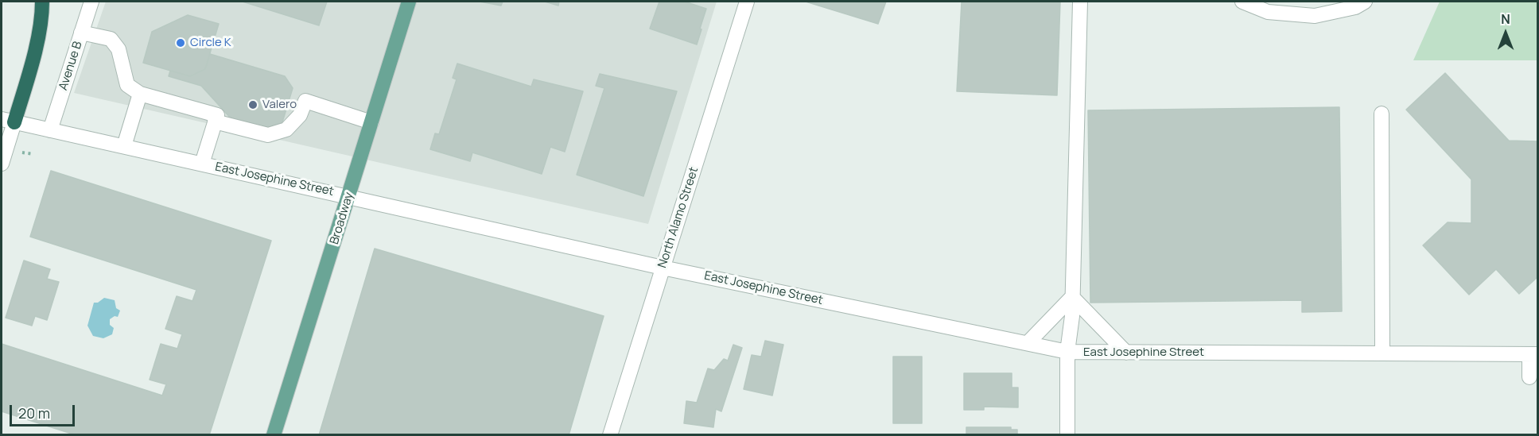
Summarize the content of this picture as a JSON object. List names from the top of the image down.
{
  "streets": {
    "main road": ["Broadway"],
    "street": ["Avenue B", "East Josephine Street", "North Alamo Street"]
  },
  "crossings": [
    ["Avenue B", "East Josephine Street"],
    ["East Josephine Street", "North Alamo Street"],
    ["East Josephine Street", "Broadway"]
  ],
  "places": ["Circle K", "Valero"],
  "scale_bar": "20 m",
  "north": "top"
}
